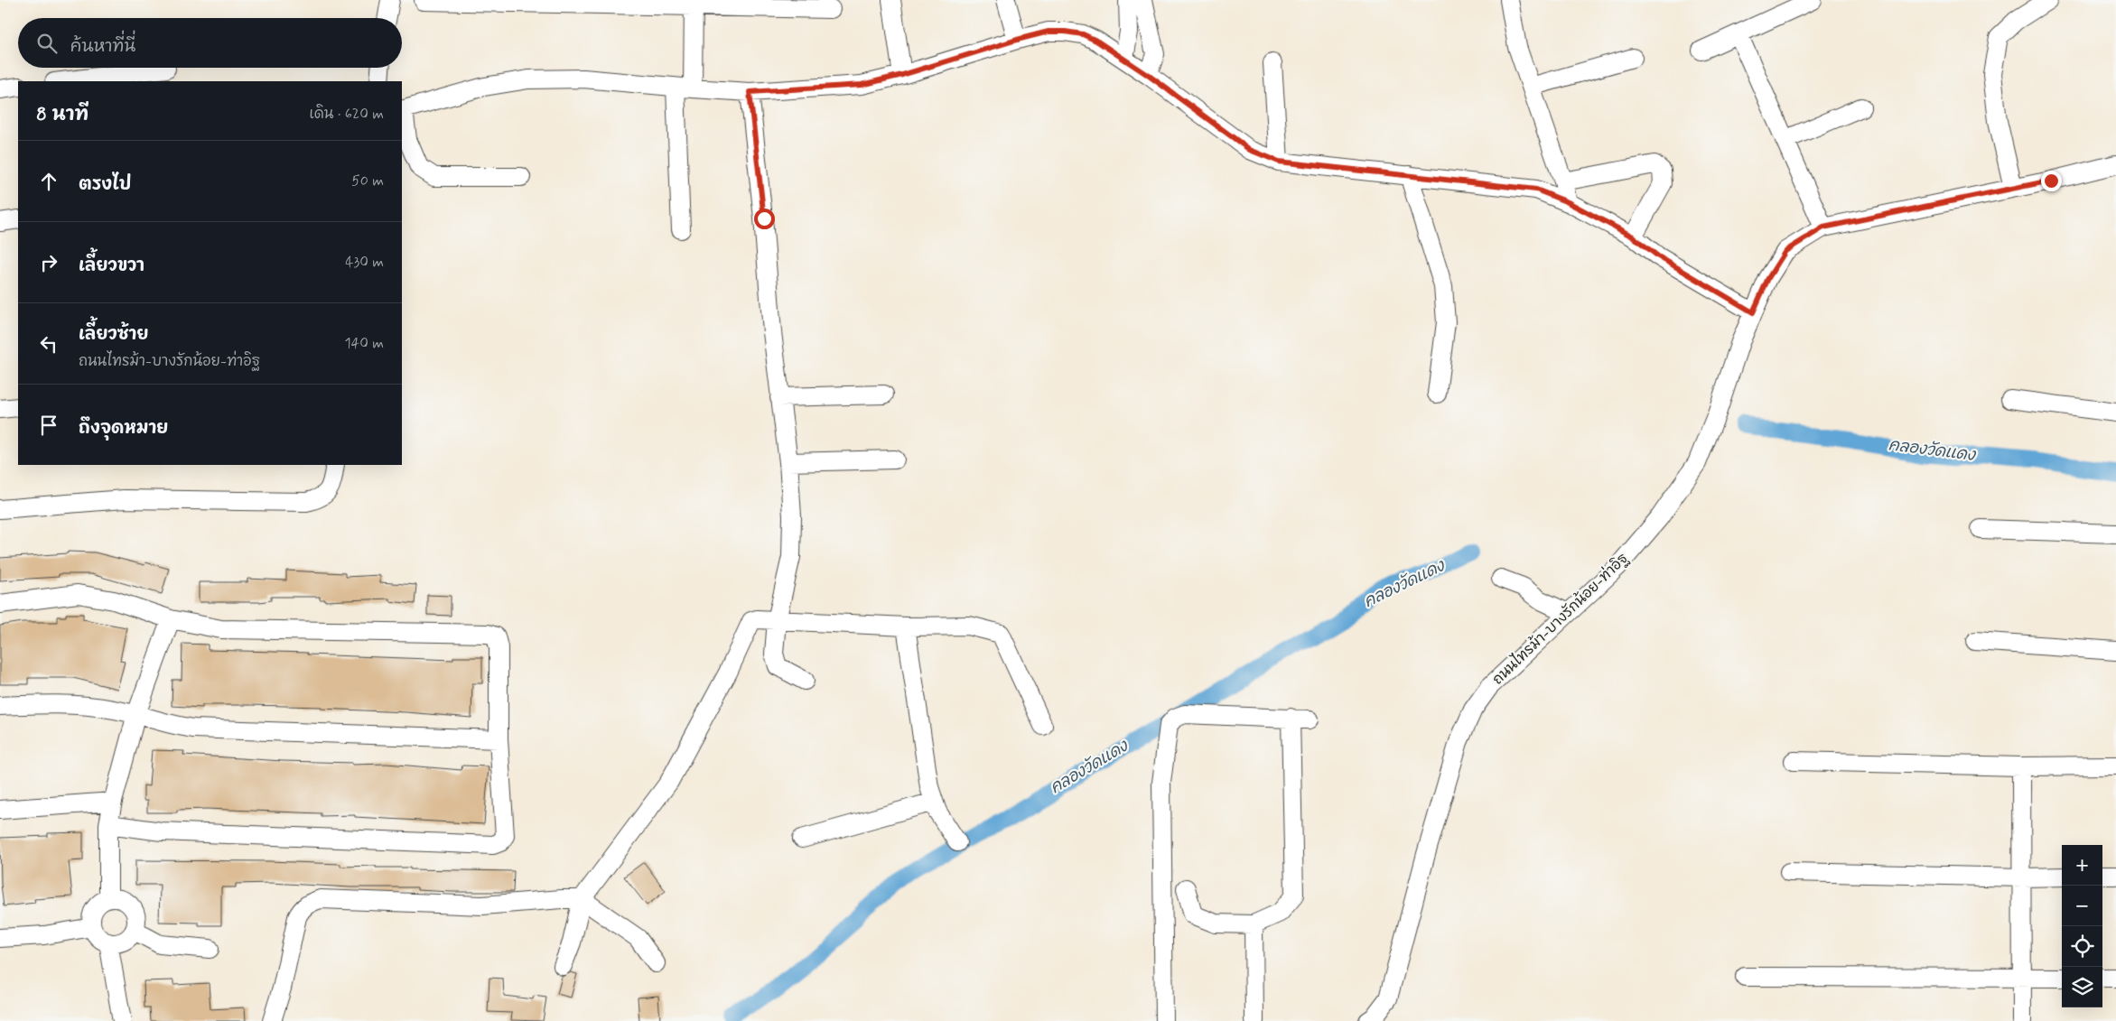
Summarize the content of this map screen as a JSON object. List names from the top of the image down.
{
  "streets": {
    "street": ["ถนนไทรม้า-บางรักน้อย-ท่าอิฐ"]
  },
  "water": ["คลองวัดแดง"],
  "page": {
    "search": "ค้นหาที่นี่",
    "heading": ["8 นาที", "เดิน · 620 m"],
    "list": [
      ["ตรงไป", "50 m"],
      ["เลี้ยวขวา", "430 m"],
      ["เลี้ยวซ้าย", "ถนนไทรม้า-บางรักน้อย-ท่าอิฐ", "140 m"],
      "ถึงจุดหมาย"
    ],
    "map_buttons": ["+", "−"]
  }
}
